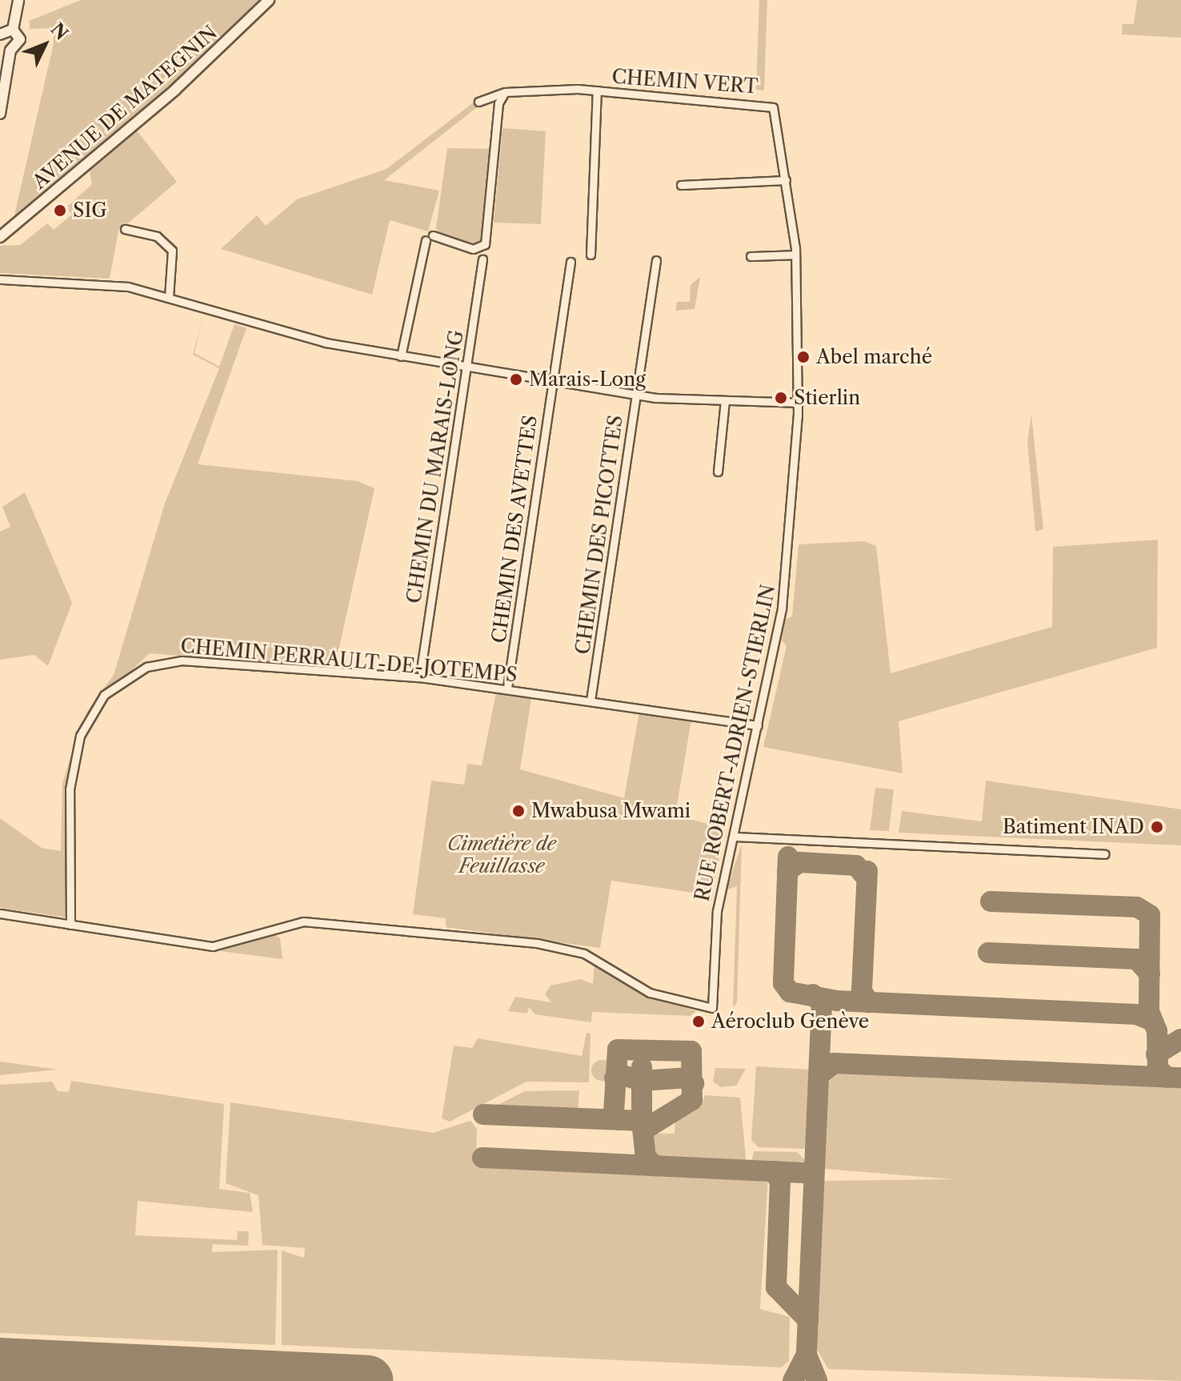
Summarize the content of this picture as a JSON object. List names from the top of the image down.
{
  "streets": {
    "main road": ["AVENUE DE MATEGNIN"],
    "street": [
      "CHEMIN VERT",
      "CHEMIN DU MARAIS-LONG",
      "CHEMIN DES AVETTES",
      "CHEMIN DES PICOTTES",
      "CHEMIN PERRAULT-DE-JOTEMPS",
      "RUE ROBERT-ADRIEN-STIERLIN"
    ]
  },
  "crossings": [
    ["CHEMIN VERT", "RUE ROBERT-ADRIEN-STIERLIN"],
    ["CHEMIN DU MARAIS-LONG", "CHEMIN PERRAULT-DE-JOTEMPS"],
    ["CHEMIN DES AVETTES", "CHEMIN PERRAULT-DE-JOTEMPS"],
    ["CHEMIN DES PICOTTES", "CHEMIN PERRAULT-DE-JOTEMPS"],
    ["CHEMIN PERRAULT-DE-JOTEMPS", "RUE ROBERT-ADRIEN-STIERLIN"]
  ],
  "parks": ["Cimetière de Feuillasse"],
  "places": [
    "SIG",
    "Abel marché",
    "Marais-Long",
    "Stierlin",
    "Mwabusa Mwami",
    "Batiment INAD",
    "Aéroclub Genève"
  ],
  "north": "top right"
}
